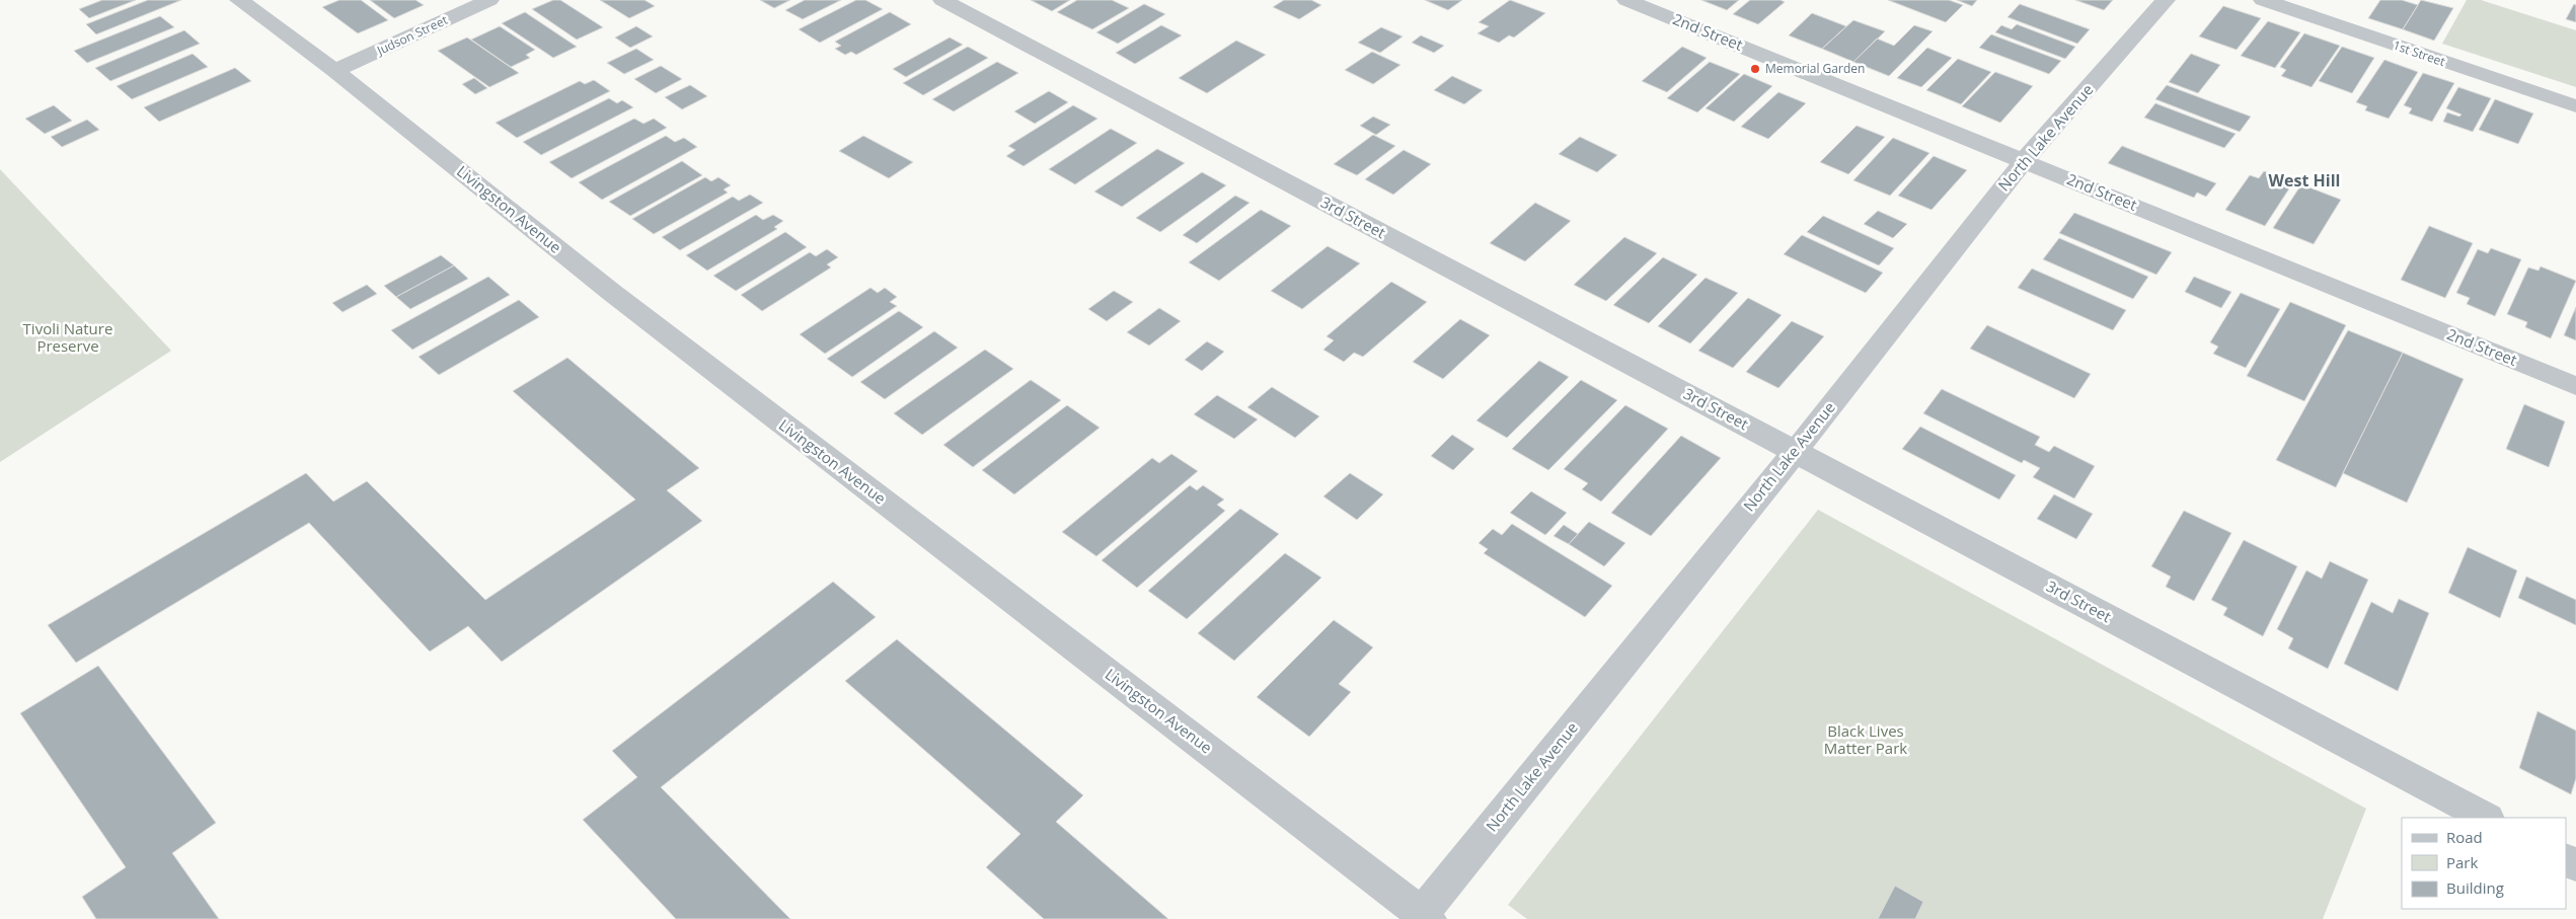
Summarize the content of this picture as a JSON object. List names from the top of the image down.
{
  "streets": {
    "street": [
      "2nd Street",
      "Judson Street",
      "1st Street",
      "North Lake Avenue",
      "Livingston Avenue",
      "3rd Street"
    ]
  },
  "crossings": [
    ["2nd Street", "North Lake Avenue"],
    ["Judson Street", "Livingston Avenue"],
    ["North Lake Avenue", "Livingston Avenue"],
    ["North Lake Avenue", "3rd Street"]
  ],
  "districts": ["West Hill"],
  "parks": ["Tivoli Nature Preserve", "Black Lives Matter Park"],
  "places": ["Memorial Garden"],
  "legend": ["Road", "Park", "Building"]
}
